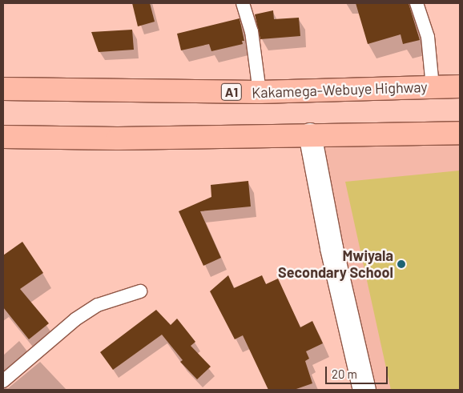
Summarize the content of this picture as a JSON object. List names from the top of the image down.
{
  "streets": {
    "highway": ["Kakamega-Webuye Highway", "A1"]
  },
  "places": ["Mwiyala Secondary School"],
  "scale_bar": "20 m"
}
